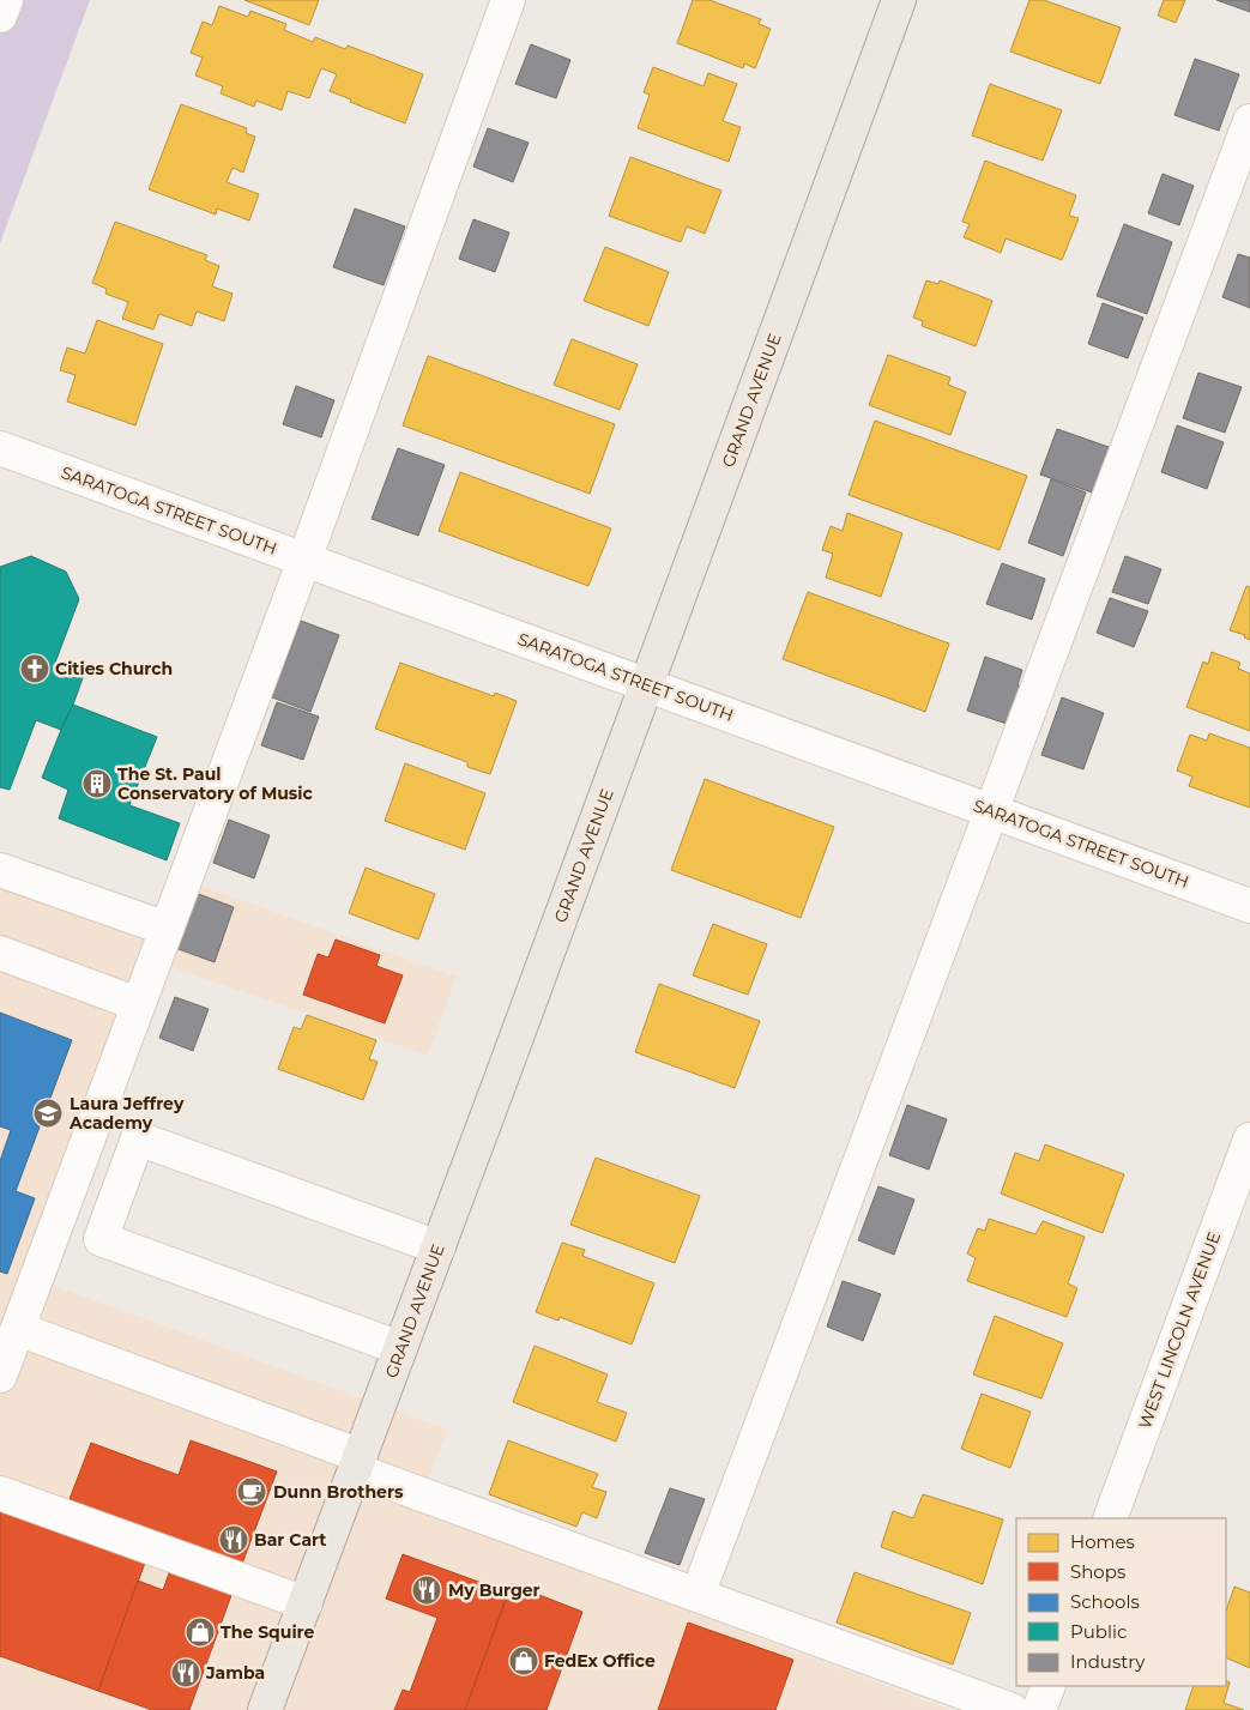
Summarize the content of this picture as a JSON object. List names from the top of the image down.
{
  "streets": {
    "main road": ["GRAND AVENUE"],
    "street": ["SARATOGA STREET SOUTH", "WEST LINCOLN AVENUE"]
  },
  "crossings": [
    ["GRAND AVENUE", "SARATOGA STREET SOUTH"]
  ],
  "places": {
    "church": ["Cities Church"],
    "building": ["The St. Paul Conservatory of Music"],
    "school or university": ["Laura Jeffrey Academy"],
    "cafe": ["Dunn Brothers"],
    "restaurant": ["Bar Cart", "My Burger", "Jamba"],
    "shop": ["The Squire", "FedEx Office"]
  },
  "legend": [
    "Homes",
    "Shops",
    "Schools",
    "Public",
    "Industry"
  ]
}
